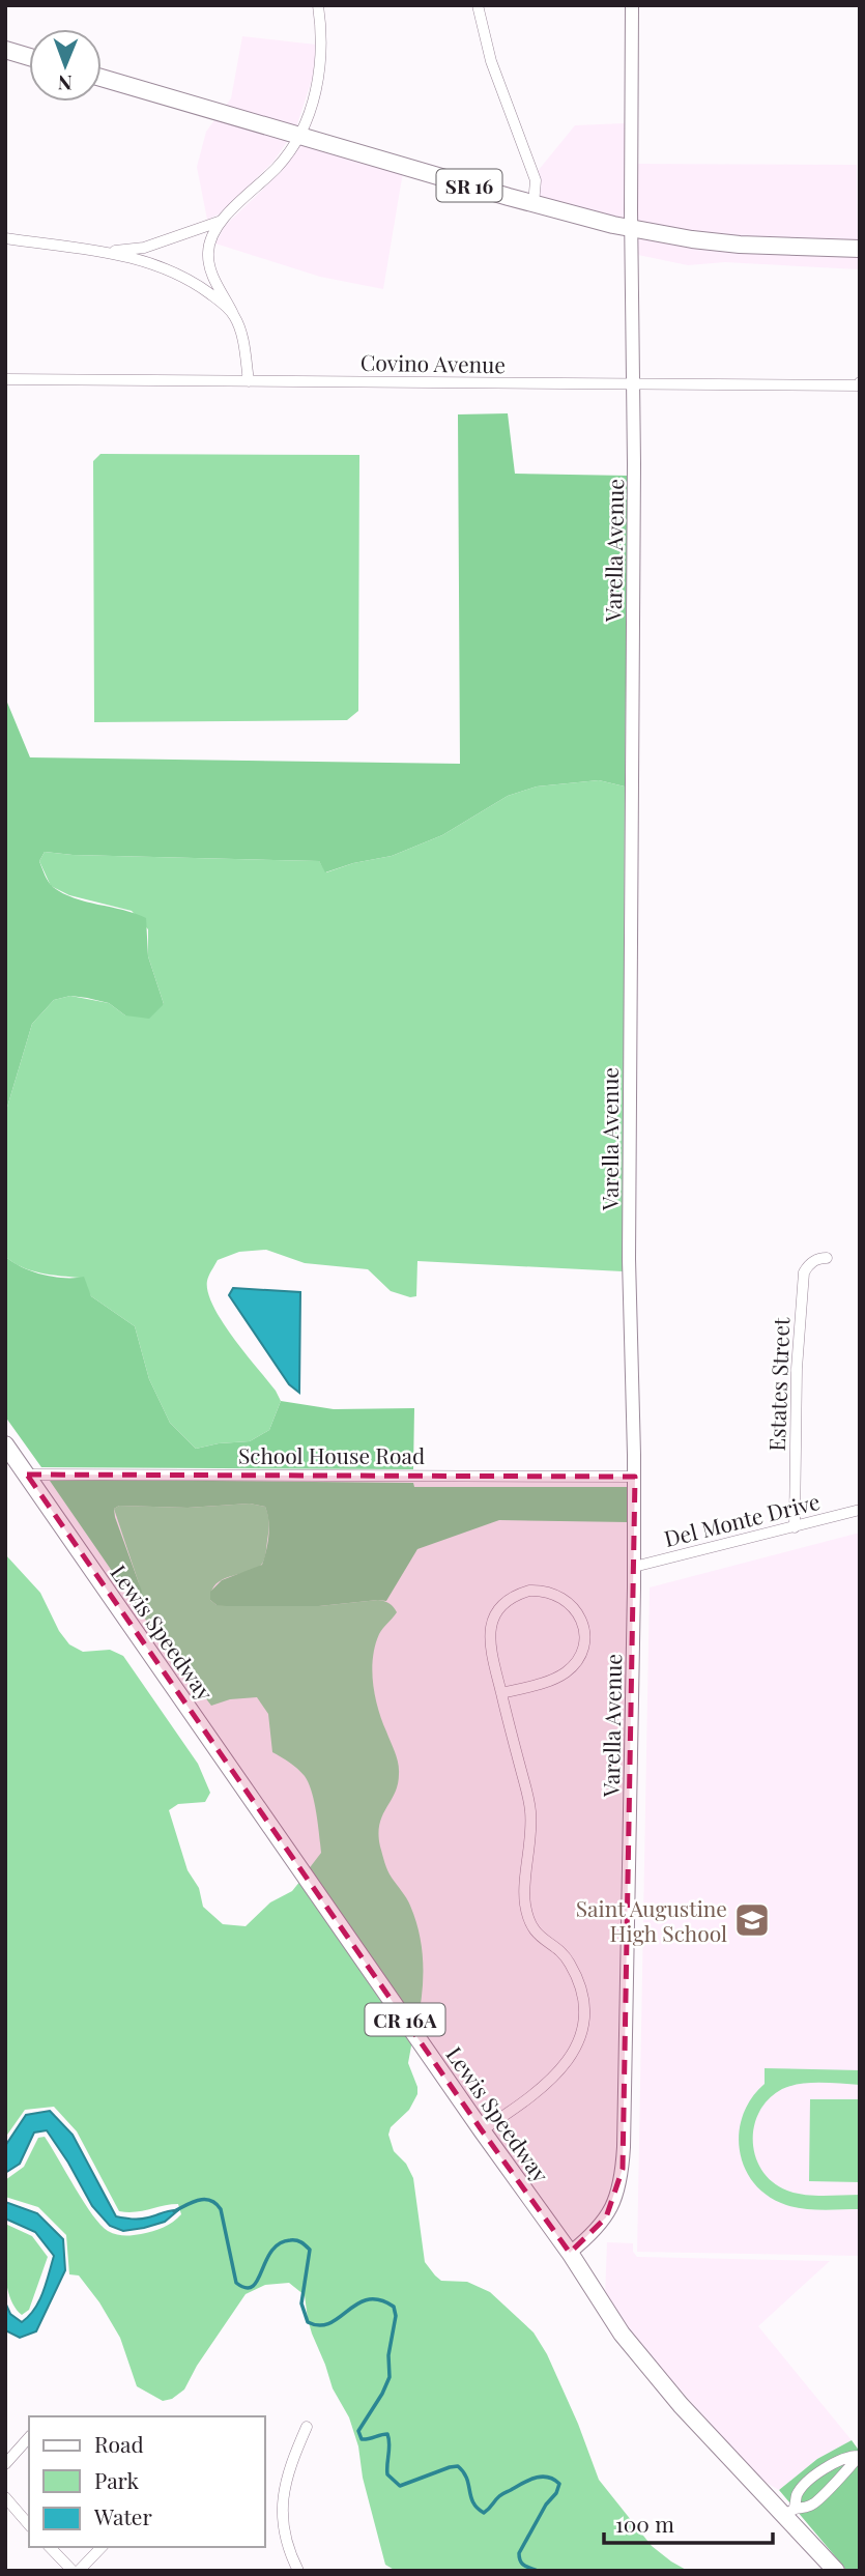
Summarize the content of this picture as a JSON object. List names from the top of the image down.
{
  "streets": {
    "main road": ["SR 16", "Lewis Speedway", "CR 16A"],
    "street": [
      "Covino Avenue",
      "Varella Avenue",
      "Estates Street",
      "School House Road",
      "Del Monte Drive"
    ]
  },
  "crossings": [
    ["SR 16", "Varella Avenue"],
    ["Covino Avenue", "Varella Avenue"],
    ["Varella Avenue", "School House Road"],
    ["Varella Avenue", "Del Monte Drive"],
    ["Varella Avenue", "Lewis Speedway"],
    ["Estates Street", "Del Monte Drive"],
    ["School House Road", "Lewis Speedway"]
  ],
  "places": {
    "school or university": ["Saint Augustine High School"]
  },
  "legend": ["Road", "Park", "Water"],
  "scale_bar": "100 m",
  "north": "bottom"
}
